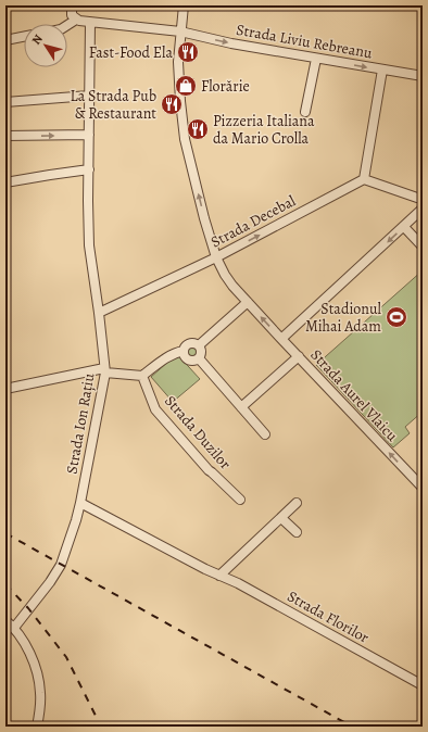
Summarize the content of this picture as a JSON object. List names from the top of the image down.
{
  "streets": {
    "street": [
      "Strada Liviu Rebreanu",
      "Strada Decebal",
      "Strada Aurel Vlaicu",
      "Strada Ion Rațiu",
      "Strada Duzilor",
      "Strada Florilor"
    ]
  },
  "crossings": [
    ["Strada Liviu Rebreanu", "Strada Aurel Vlaicu"],
    ["Strada Liviu Rebreanu", "Strada Ion Rațiu"],
    ["Strada Decebal", "Strada Aurel Vlaicu"],
    ["Strada Decebal", "Strada Ion Rațiu"],
    ["Strada Ion Rațiu", "Strada Florilor"]
  ],
  "one_way": ["Strada Liviu Rebreanu", "Strada Aurel Vlaicu"],
  "places": {
    "restaurant": ["Fast-Food Ela", "La Strada Pub & Restaurant", "Pizzeria Italiana da Mario Crolla"],
    "shop": ["Florărie"],
    "sports": ["Stadionul Mihai Adam"]
  },
  "north": "top left"
}
